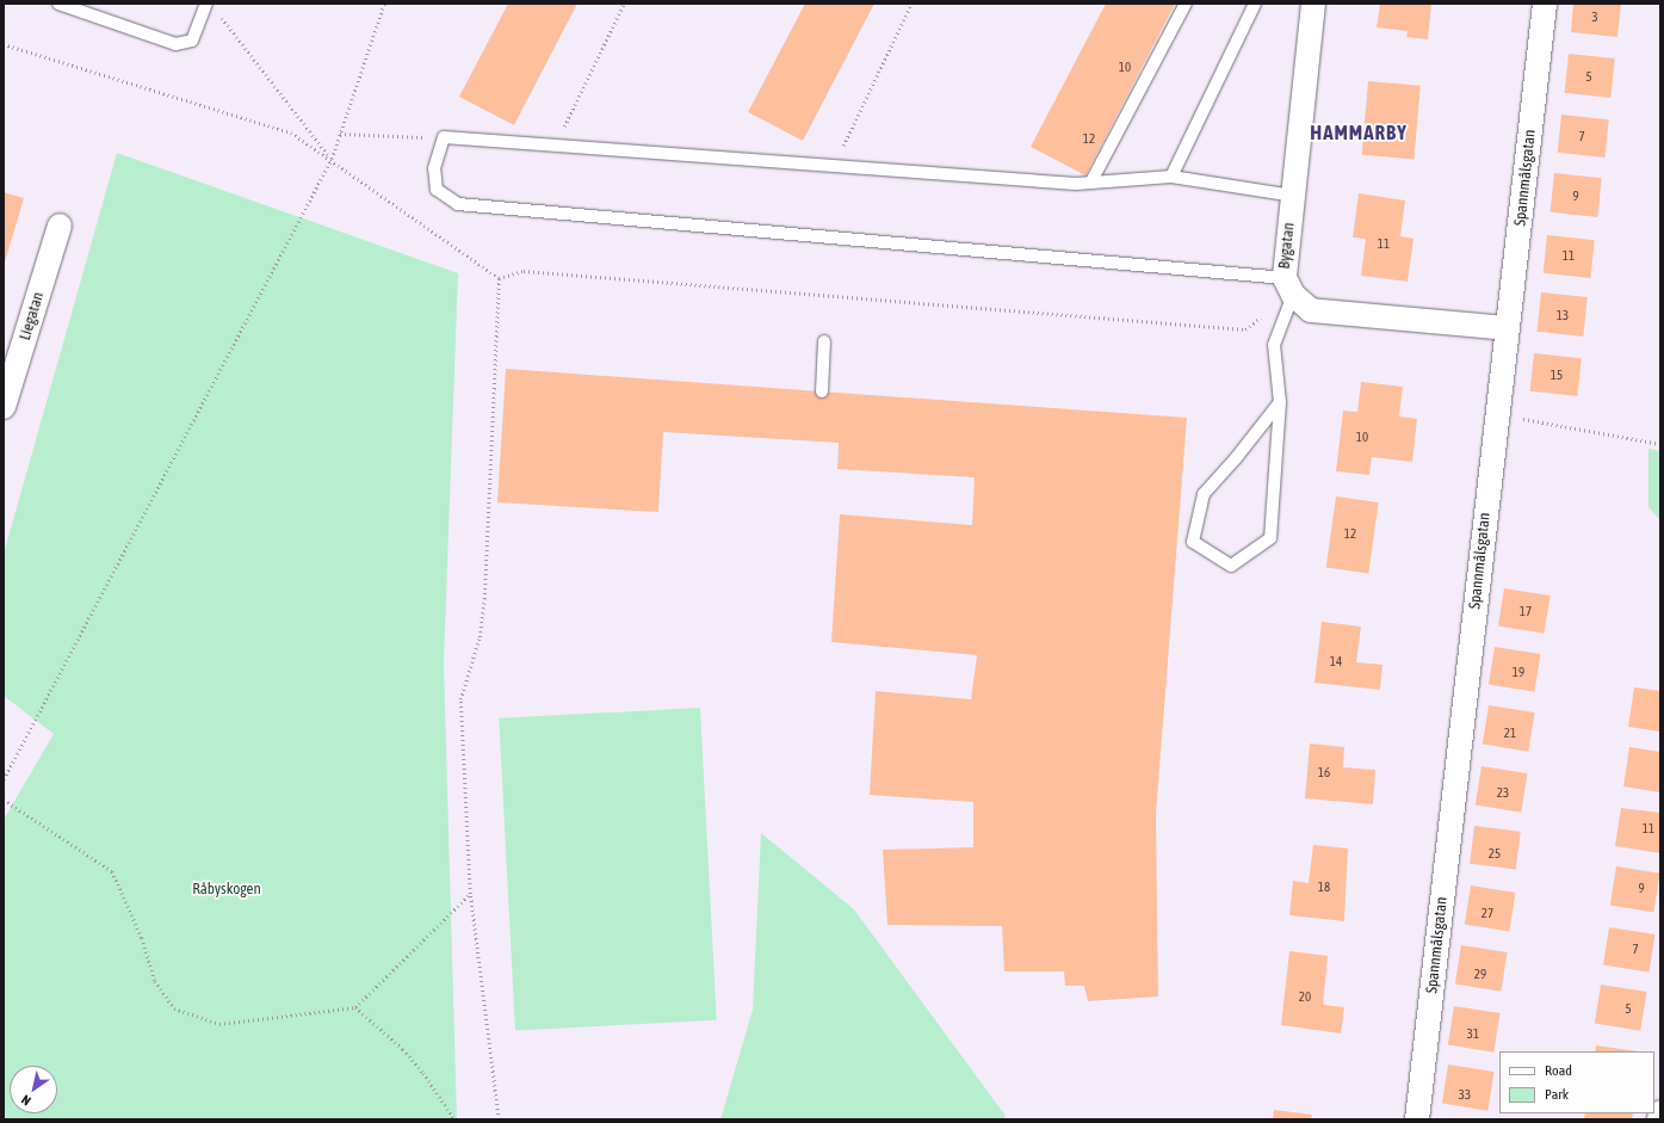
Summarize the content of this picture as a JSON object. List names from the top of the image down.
{
  "streets": {
    "street": ["Spannmålsgatan", "Bygatan", "Liegatan"]
  },
  "districts": ["HAMMARBY"],
  "parks": ["Råbyskogen"],
  "house_numbers": [
    "3",
    "10",
    "5",
    "7",
    "12",
    "9",
    "11",
    "11",
    "13",
    "15",
    "10",
    "12",
    "17",
    "14",
    "19",
    "21",
    "16",
    "23",
    "11",
    "25",
    "18",
    "9",
    "27",
    "7",
    "29",
    "20",
    "5",
    "31",
    "33"
  ],
  "legend": ["Road", "Park"],
  "north": "bottom left"
}
